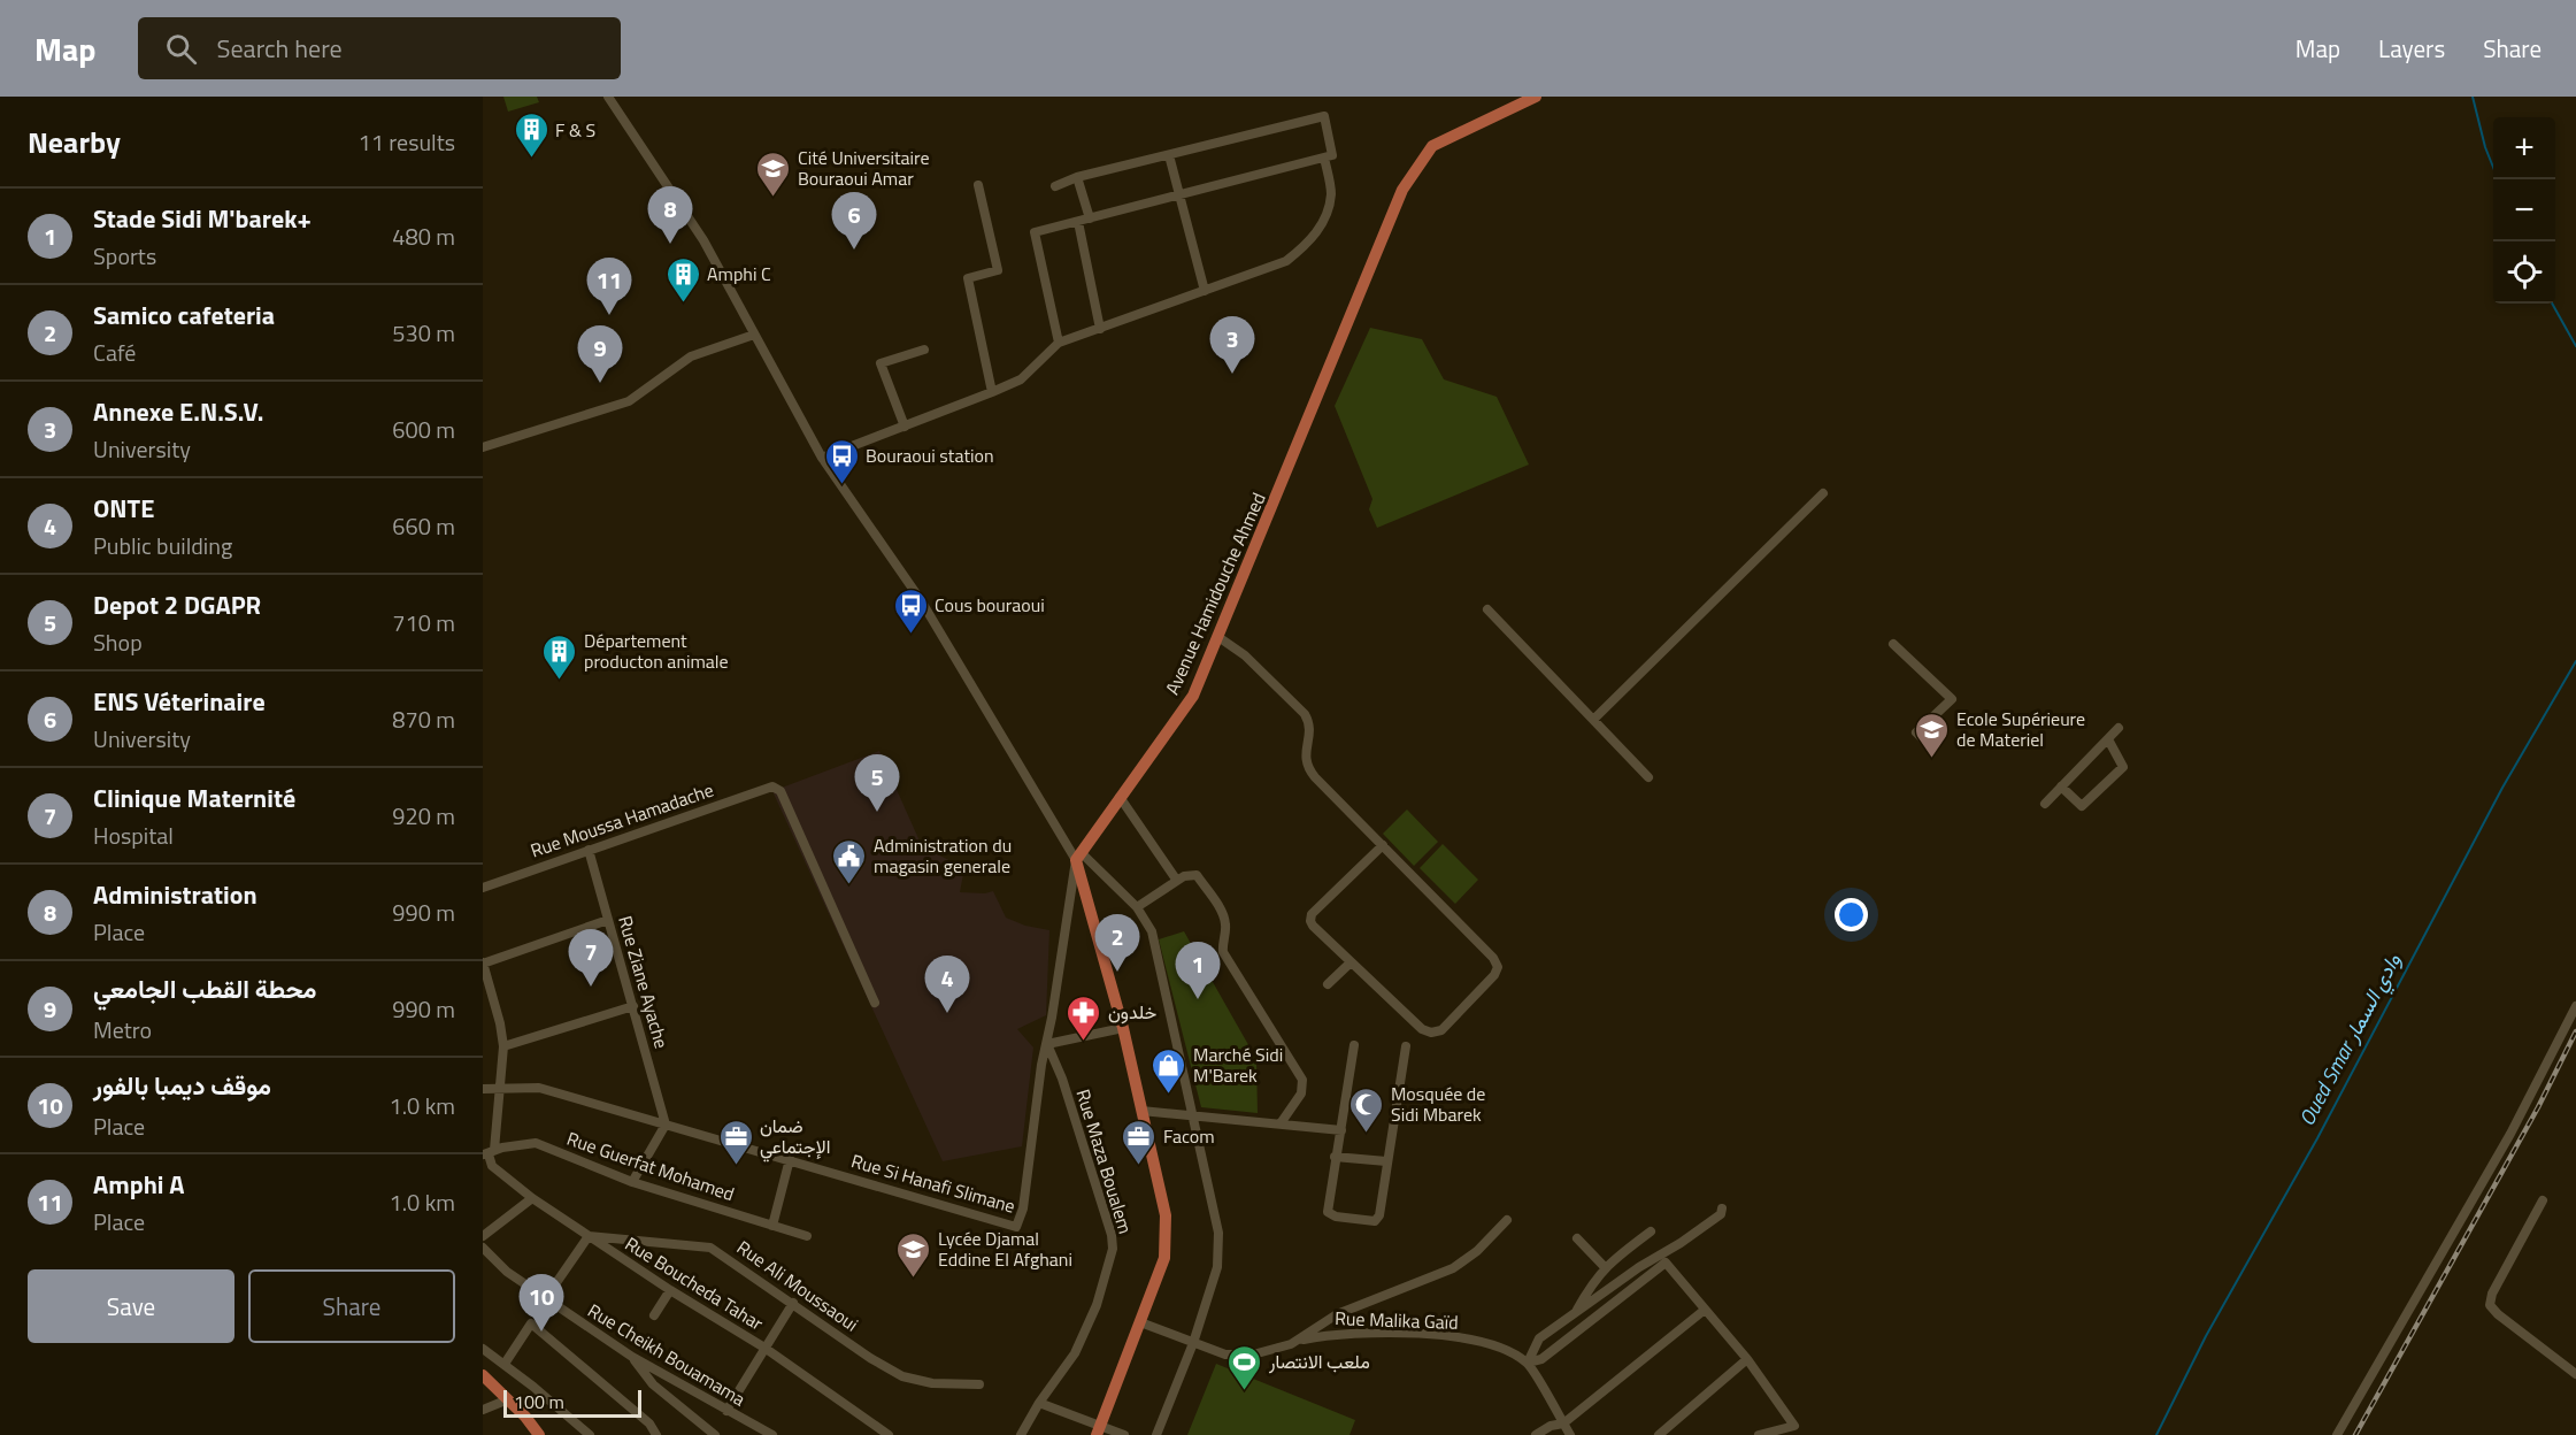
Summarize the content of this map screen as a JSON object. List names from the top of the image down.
{
  "streets": {
    "main road": ["Avenue Hamidouche Ahmed"],
    "street": [
      "Rue Moussa Hamadache",
      "Rue Ziane Ayache",
      "Rue Maza Boualem",
      "Rue Guerfat Mohamed",
      "Rue Si Hanafi Slimane",
      "Rue Boucheda Tahar",
      "Rue Ali Moussaoui",
      "Rue Malika Gaïd",
      "Rue Cheikh Bouamama"
    ]
  },
  "crossings": [
    ["Avenue Hamidouche Ahmed", "Rue Si Hanafi Slimane"],
    ["Rue Moussa Hamadache", "Rue Ziane Ayache"],
    ["Rue Ziane Ayache", "Rue Si Hanafi Slimane"],
    ["Rue Maza Boualem", "Rue Si Hanafi Slimane"],
    ["Rue Guerfat Mohamed", "Rue Boucheda Tahar"],
    ["Rue Boucheda Tahar", "Rue Ali Moussaoui"]
  ],
  "water": ["Oued Smar وادي السمار"],
  "places": {
    "building": ["F & S", "Amphi C", "Département producton animale"],
    "school or university": ["Cité Universitaire Bouraoui Amar", "Ecole Supérieure de Materiel", "Lycée Djamal Eddine El Afghani"],
    "bus stop": ["Bouraoui station", "Cous bouraoui"],
    "public building": ["Administration du magasin generale"],
    "pharmacy": ["خلدون"],
    "shop": ["Marché Sidi M'Barek"],
    "mosque": ["Mosquée de Sidi Mbarek"],
    "office": ["ضمان الإجتماعي", "Facom"],
    "sports": ["ملعب الانتصار"]
  },
  "scale_bar": "100 m",
  "page": {
    "header": "Map",
    "search": "Search here",
    "nav": ["Map", "Layers", "Share"],
    "heading": ["Nearby", "11 results"],
    "map_buttons": ["+", "−"],
    "list": [
      {
        "mark": "1",
        "name": "Stade Sidi M'barek+",
        "note": "Sports",
        "value": "480 m"
      },
      {
        "mark": "2",
        "name": "Samico cafeteria",
        "note": "Café",
        "value": "530 m"
      },
      {
        "mark": "3",
        "name": "Annexe E.N.S.V.",
        "note": "University",
        "value": "600 m"
      },
      {
        "mark": "4",
        "name": "ONTE",
        "note": "Public building",
        "value": "660 m"
      },
      {
        "mark": "5",
        "name": "Depot 2 DGAPR",
        "note": "Shop",
        "value": "710 m"
      },
      {
        "mark": "6",
        "name": "ENS Véterinaire",
        "note": "University",
        "value": "870 m"
      },
      {
        "mark": "7",
        "name": "Clinique Maternité",
        "note": "Hospital",
        "value": "920 m"
      },
      {
        "mark": "8",
        "name": "Administration",
        "note": "Place",
        "value": "990 m"
      },
      {
        "mark": "9",
        "name": "محطة القطب الجامعي",
        "note": "Metro",
        "value": "990 m"
      },
      {
        "mark": "10",
        "name": "موقف ديمبا بالفور",
        "note": "Place",
        "value": "1.0 km"
      },
      {
        "mark": "11",
        "name": "Amphi A",
        "note": "Place",
        "value": "1.0 km"
      }
    ],
    "pins": [
      "8",
      "6",
      "11",
      "3",
      "9",
      "5",
      "2",
      "7",
      "1",
      "4",
      "10"
    ],
    "buttons": ["Save", "Share"],
    "scale": "100 m"
  }
}
